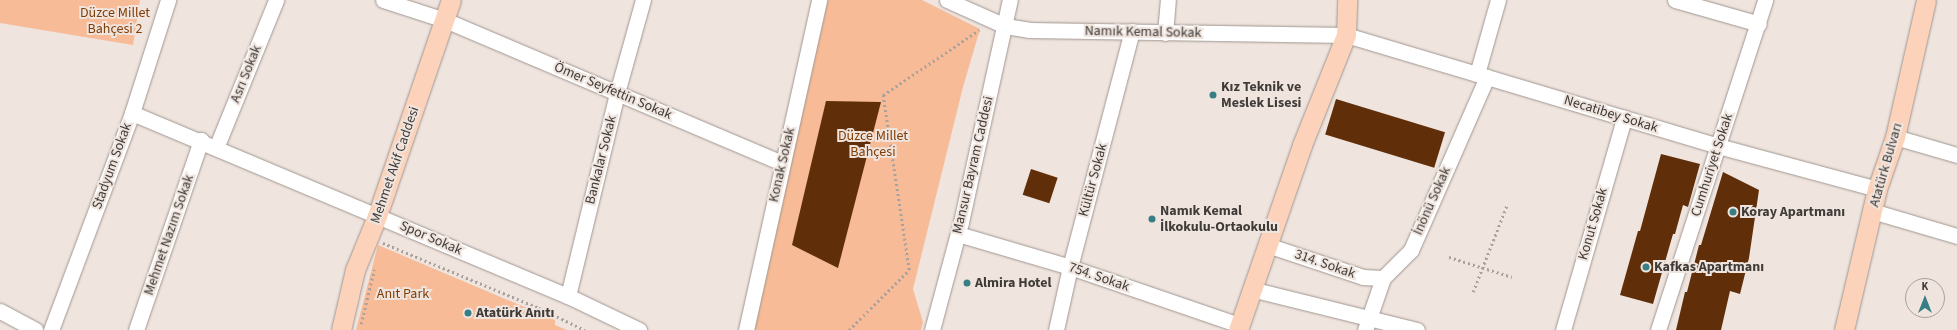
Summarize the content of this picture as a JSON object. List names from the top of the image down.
{
  "streets": {
    "main road": ["Mehmet Akif Caddesi", "Atatürk Bulvarı"],
    "street": [
      "Namık Kemal Sokak",
      "Asrı Sokak",
      "Ömer Seyfettin Sokak",
      "Necatibey Sokak",
      "Bankalar Sokak",
      "Konak Sokak",
      "Mansur Bayram Caddesi",
      "Cumhuriyet Sokak",
      "Stadyum Sokak",
      "Kültür Sokak",
      "İnönü Sokak",
      "Konut Sokak",
      "Mehmet Nazım Sokak",
      "Spor Sokak",
      "314. Sokak",
      "754. Sokak"
    ]
  },
  "crossings": [
    ["Namık Kemal Sokak", "Necatibey Sokak"],
    ["Namık Kemal Sokak", "Mansur Bayram Caddesi"],
    ["Namık Kemal Sokak", "Kültür Sokak"],
    ["Asrı Sokak", "Spor Sokak"],
    ["Ömer Seyfettin Sokak", "Bankalar Sokak"],
    ["Ömer Seyfettin Sokak", "Mehmet Akif Caddesi"],
    ["Ömer Seyfettin Sokak", "Konak Sokak"],
    ["Necatibey Sokak", "Cumhuriyet Sokak"],
    ["Necatibey Sokak", "Atatürk Bulvarı"],
    ["Necatibey Sokak", "İnönü Sokak"],
    ["Necatibey Sokak", "Konut Sokak"],
    ["Bankalar Sokak", "Spor Sokak"],
    ["Mehmet Akif Caddesi", "Spor Sokak"],
    ["Mansur Bayram Caddesi", "754. Sokak"],
    ["Stadyum Sokak", "Spor Sokak"],
    ["Kültür Sokak", "754. Sokak"],
    ["İnönü Sokak", "314. Sokak"],
    ["Mehmet Nazım Sokak", "Spor Sokak"]
  ],
  "parks": ["Düzce Millet Bahçesi 2", "Düzce Millet Bahçesi", "Anıt Park"],
  "places": [
    "Kız Teknik ve Meslek Lisesi",
    "Koray Apartmanı",
    "Namık Kemal İlkokulu-Ortaokulu",
    "Kafkas Apartmanı",
    "Almira Hotel",
    "Atatürk Anıtı"
  ],
  "north": "top"
}
